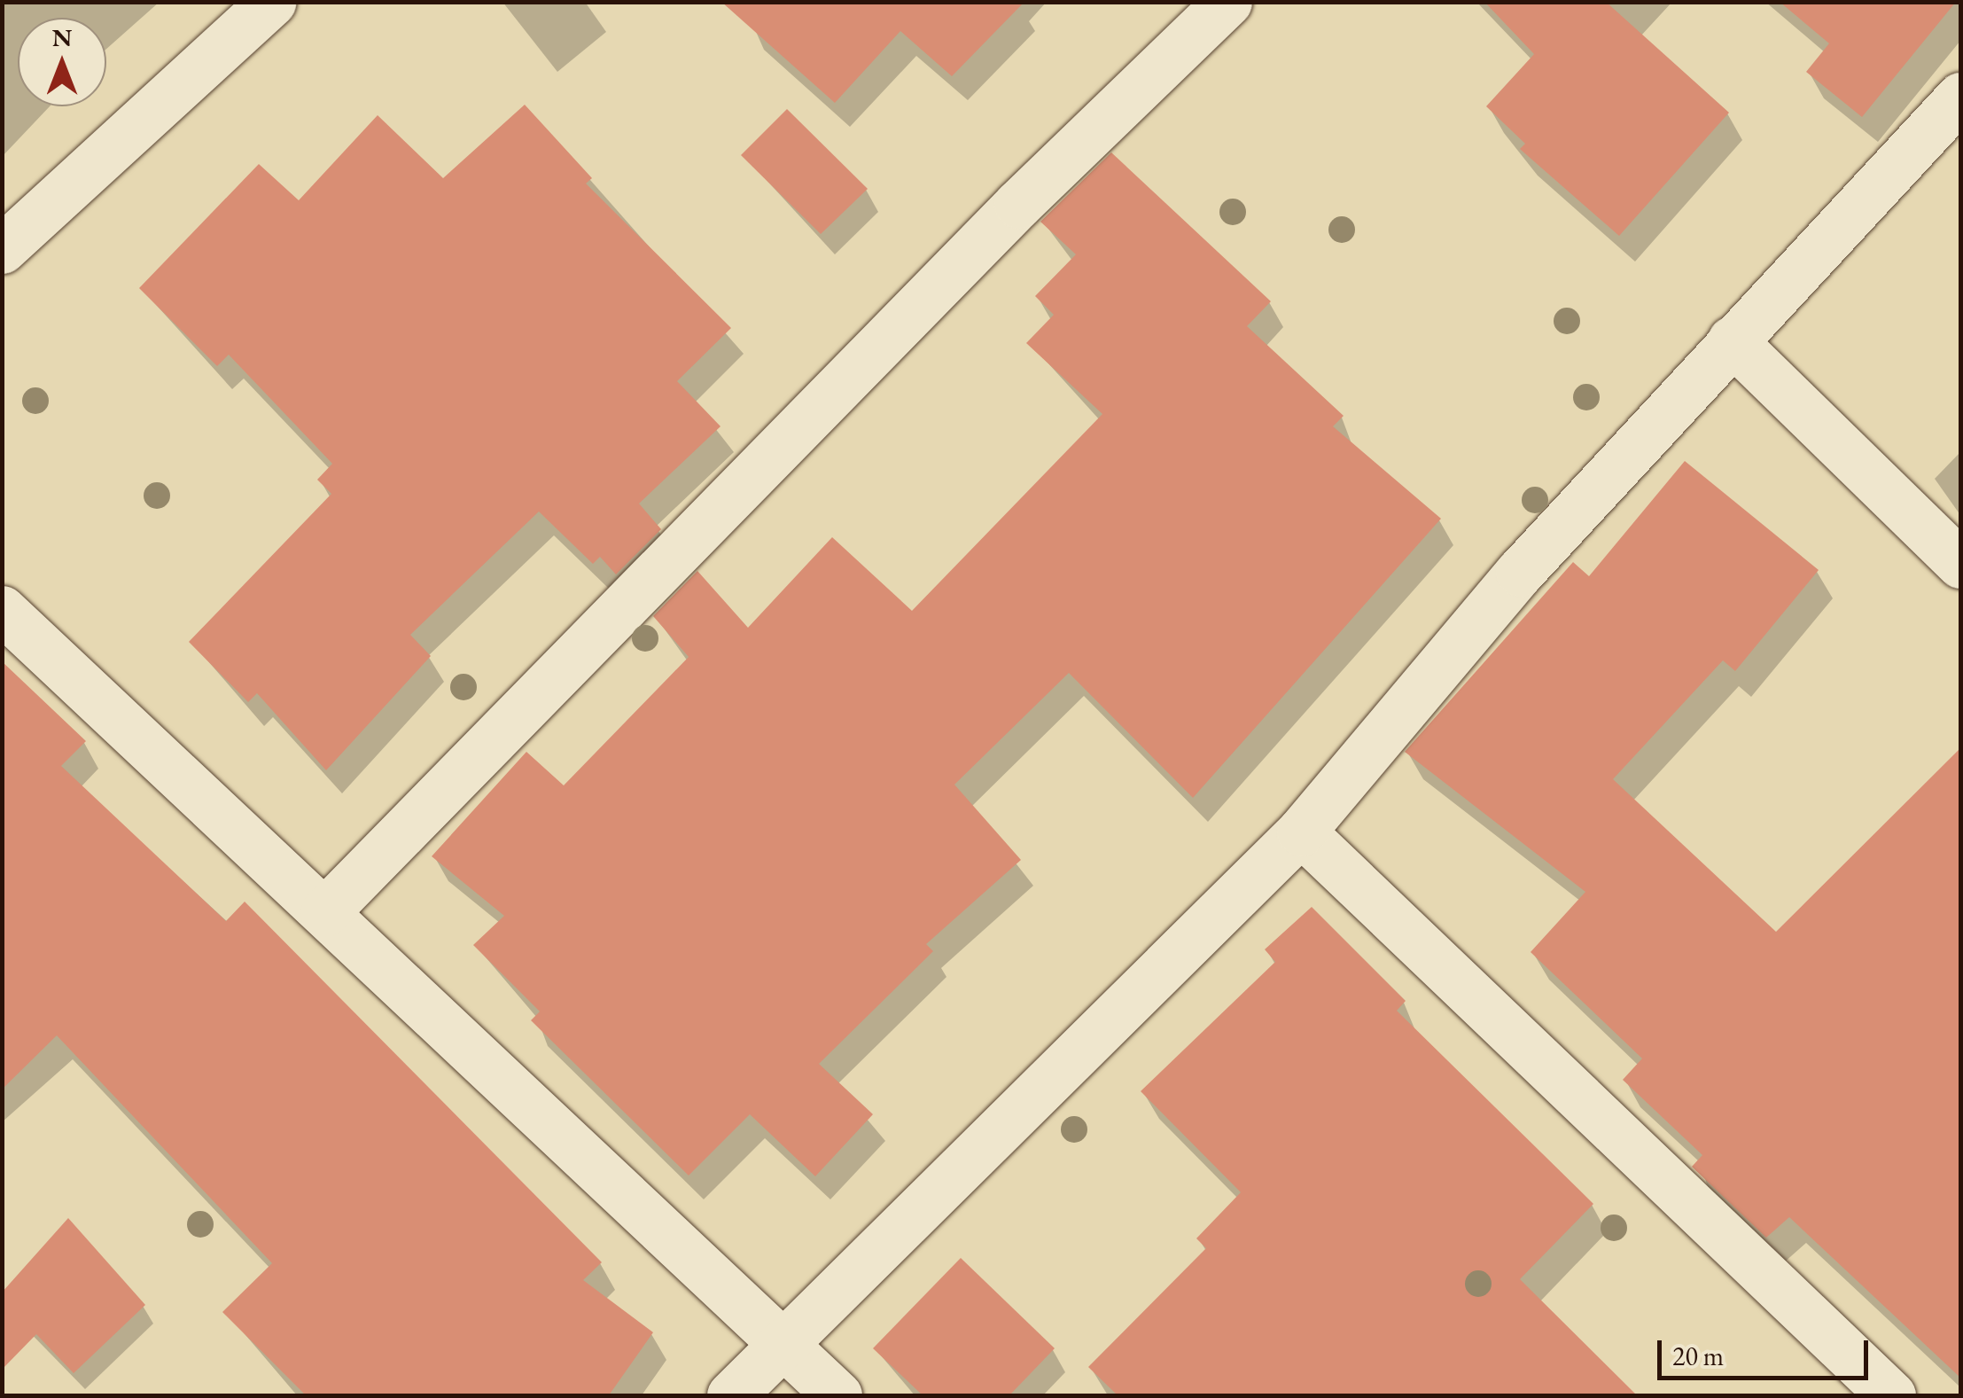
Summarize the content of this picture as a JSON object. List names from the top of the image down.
{
  "scale_bar": "20 m",
  "north": "top"
}
